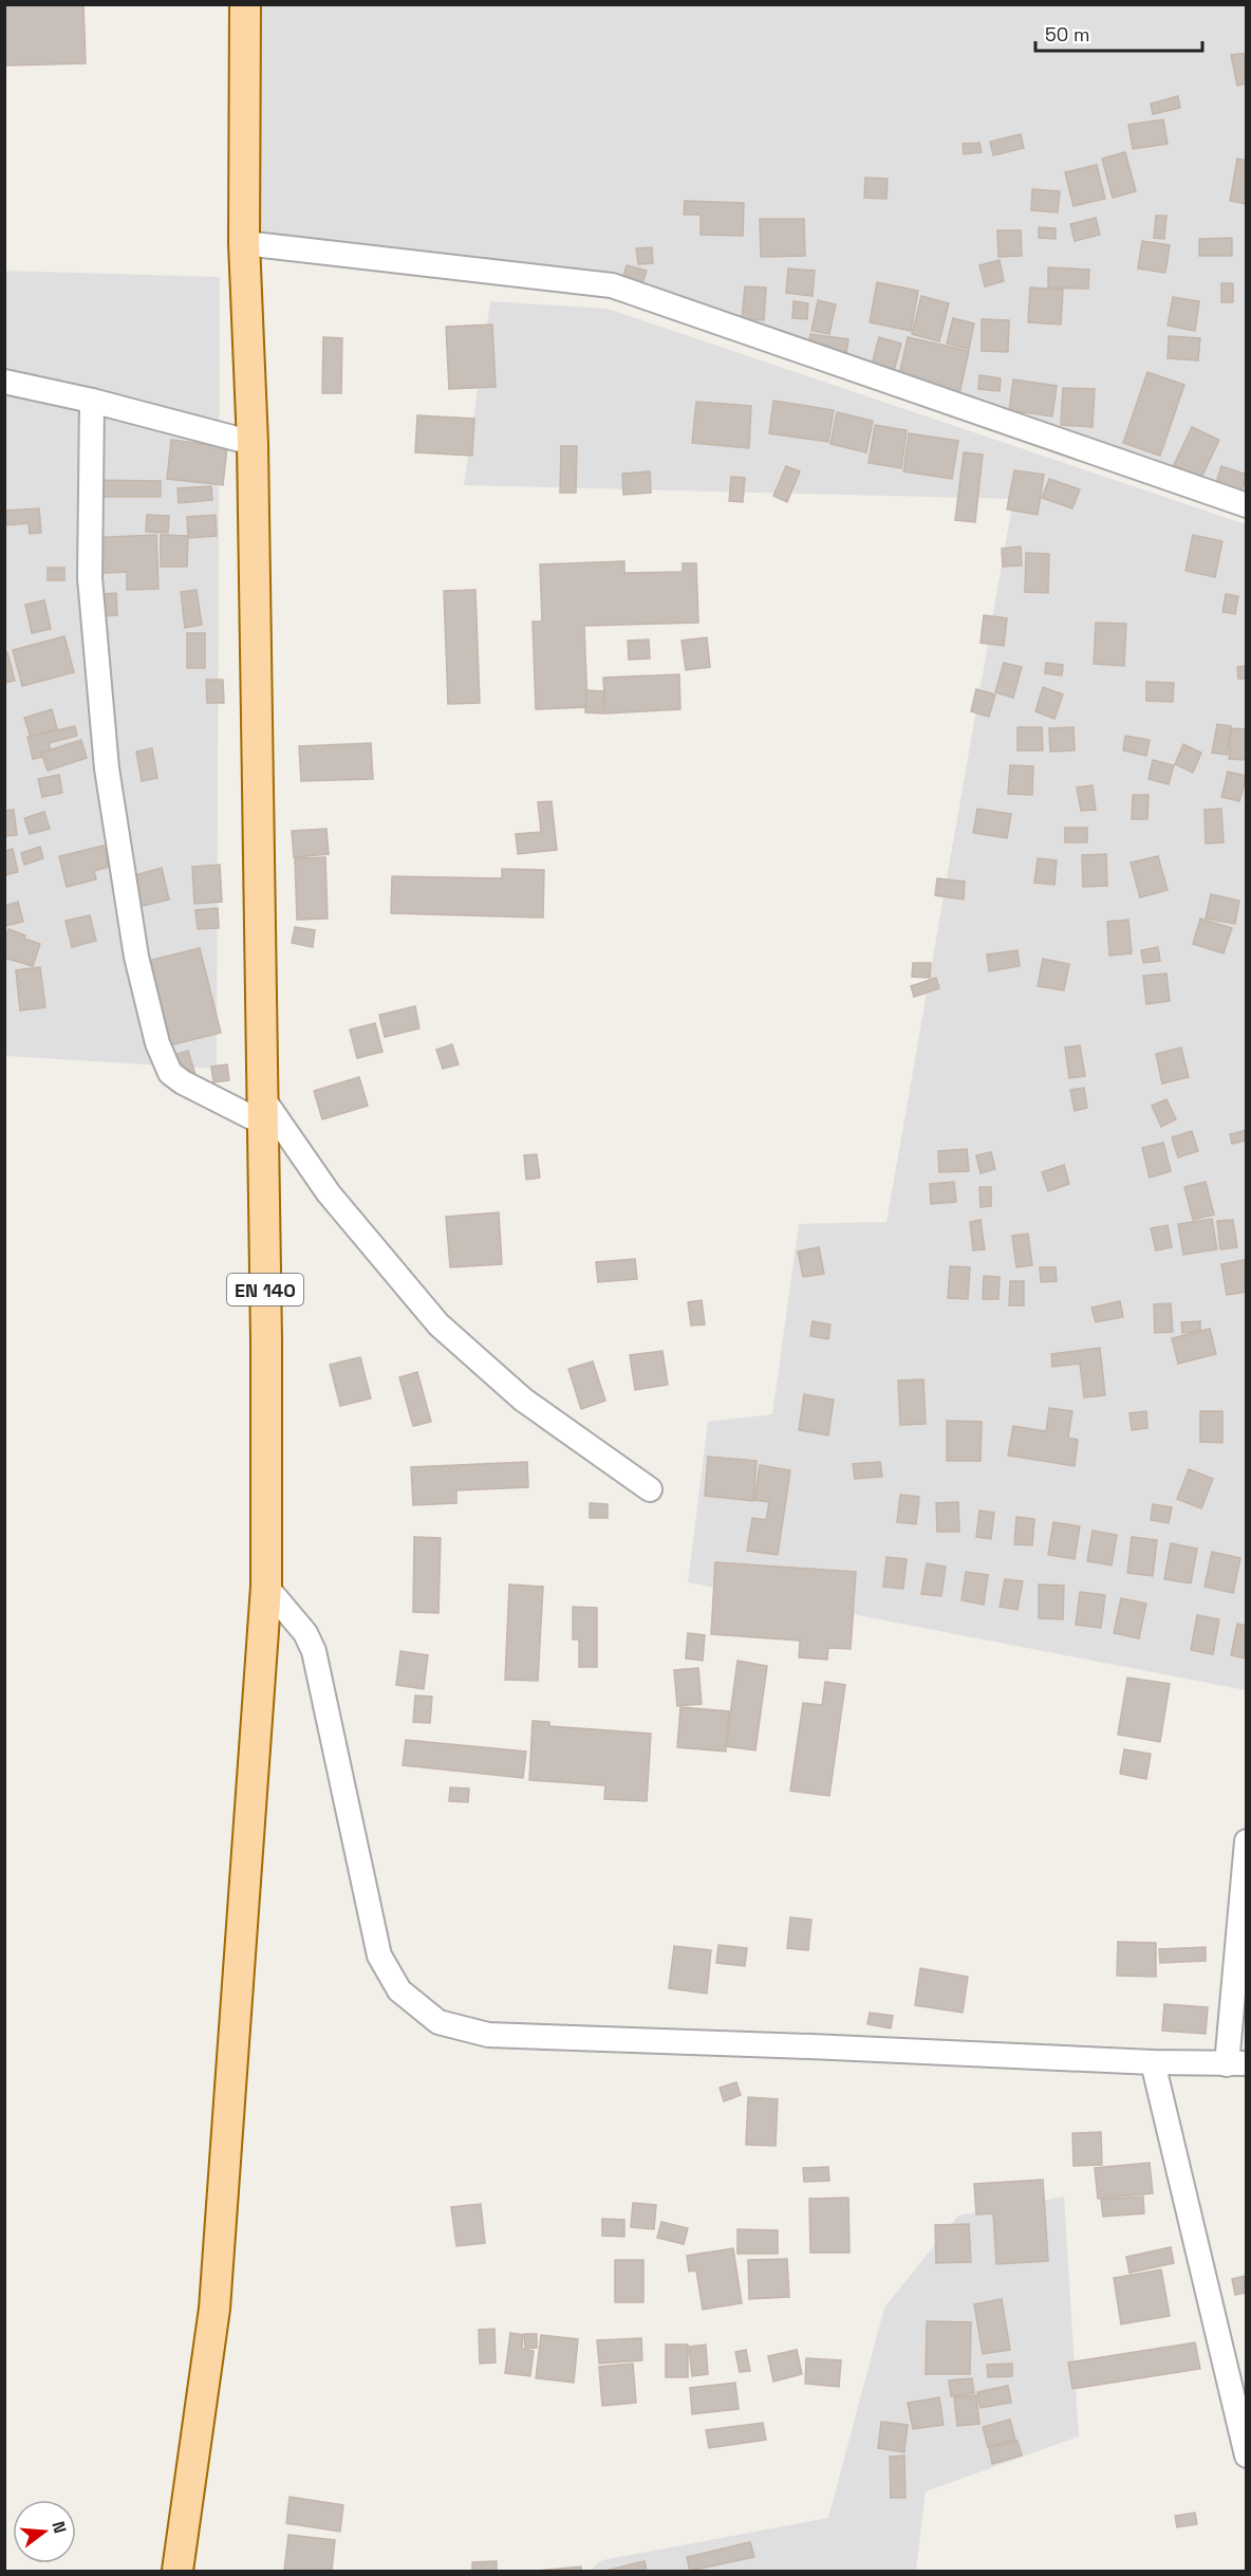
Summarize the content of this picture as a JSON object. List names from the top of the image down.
{
  "streets": {
    "main road": ["EN 140"]
  },
  "scale_bar": "50 m",
  "north": "right"
}
